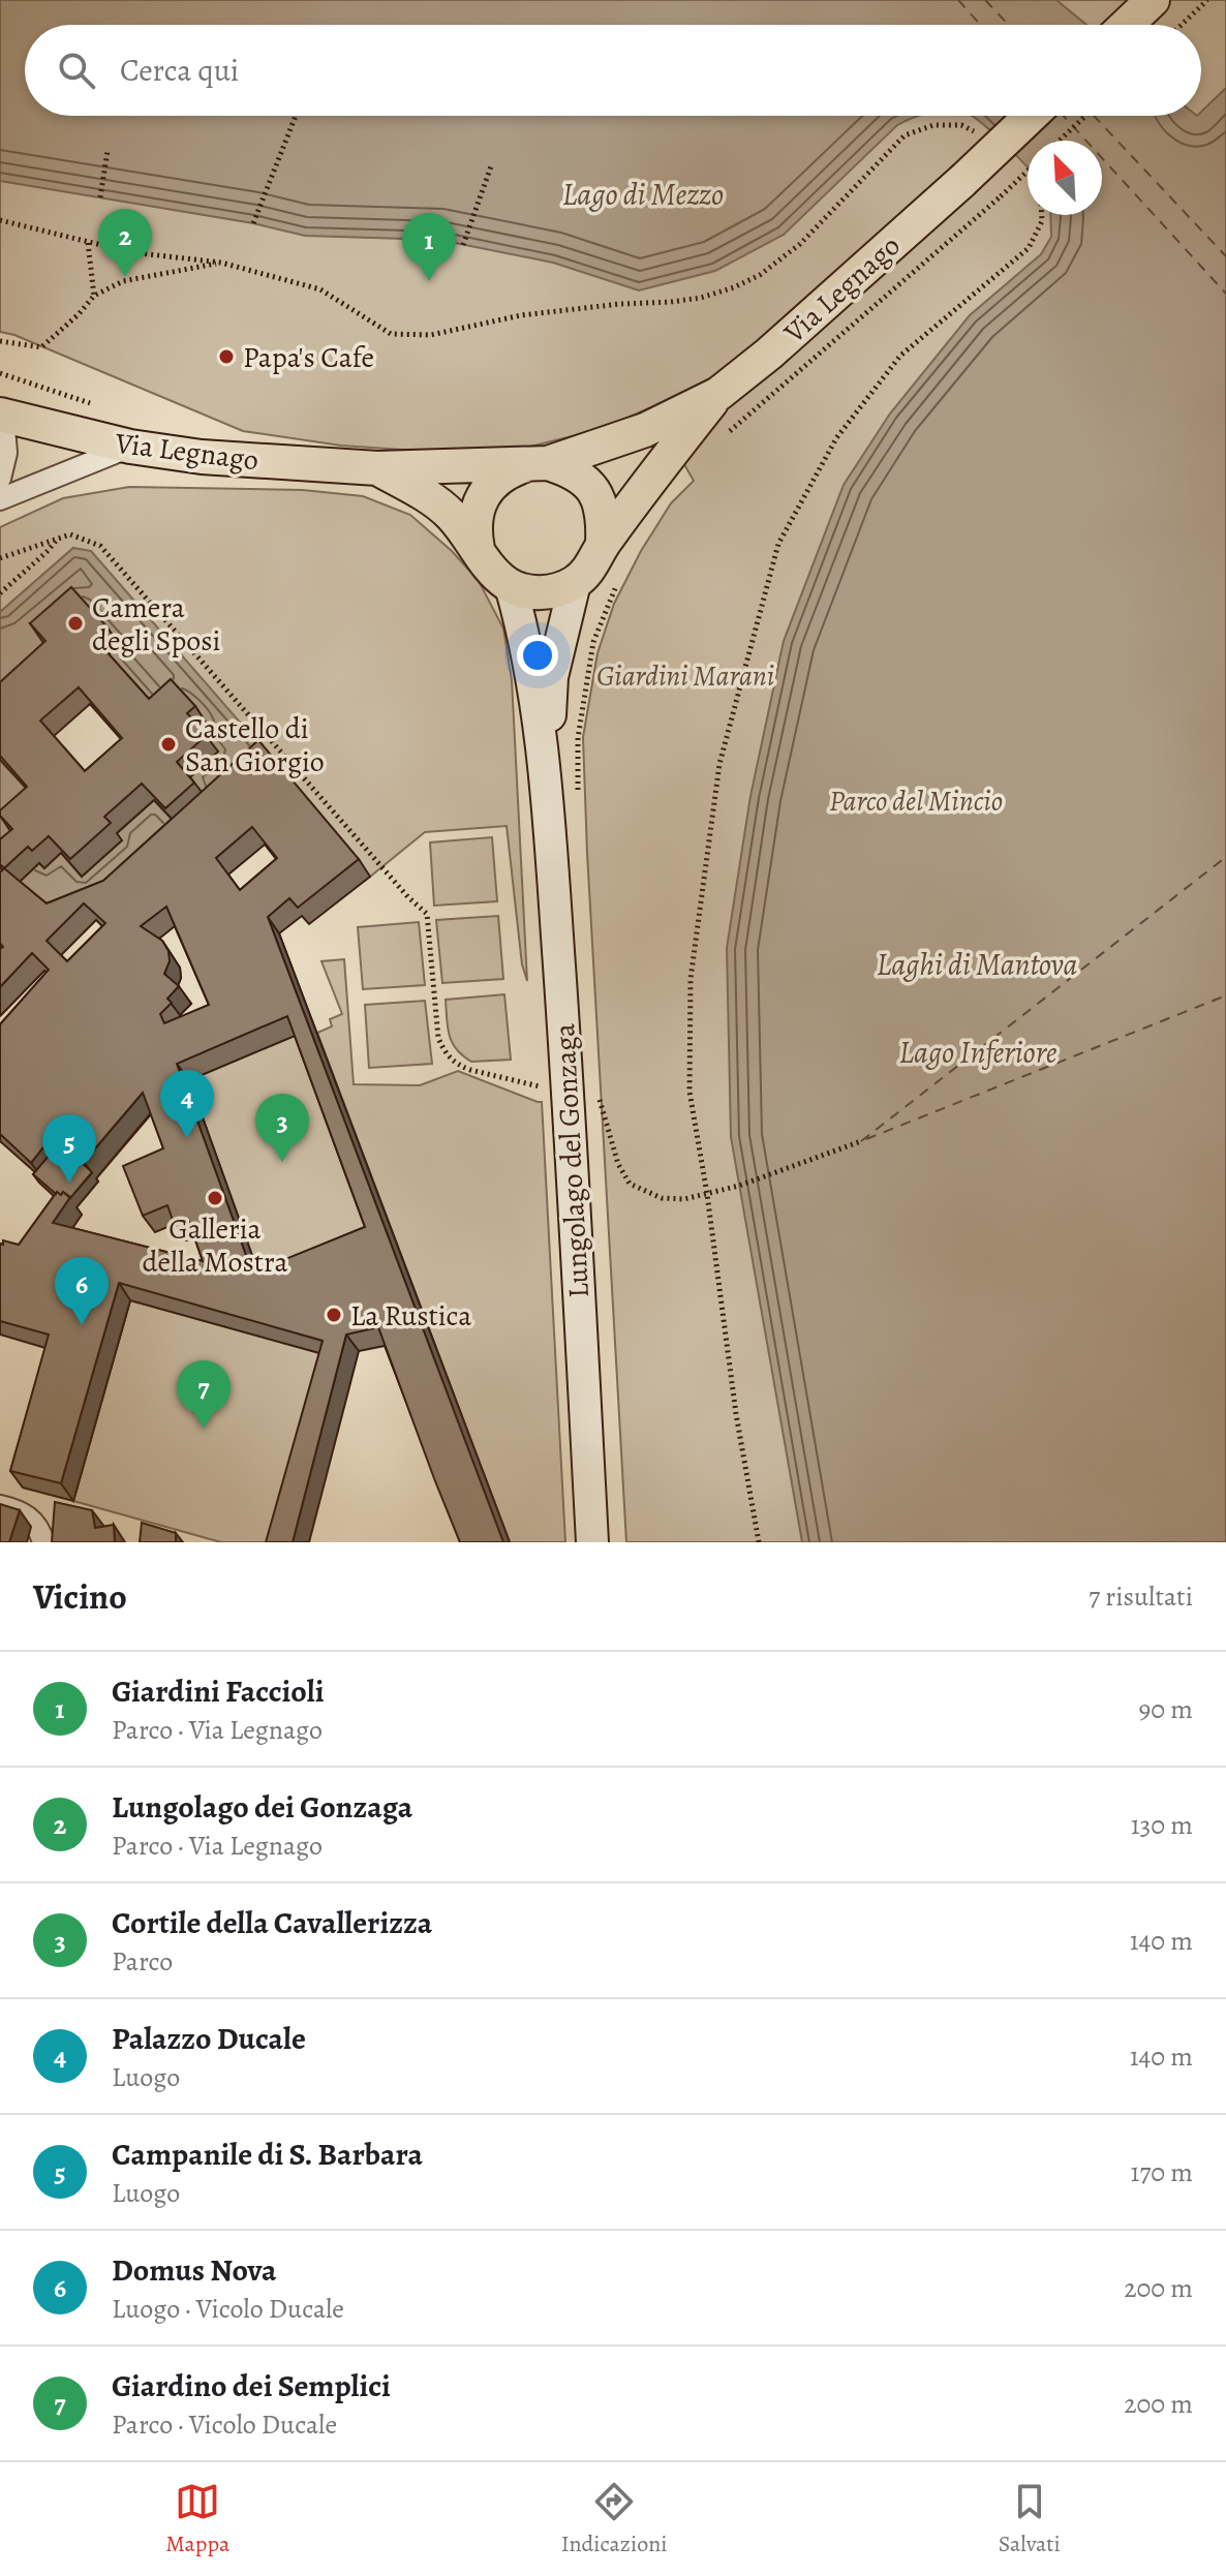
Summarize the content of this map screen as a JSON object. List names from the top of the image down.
{
  "streets": {
    "main road": ["Via Legnago", "Lungolago del Gonzaga"]
  },
  "crossings": [
    ["Via Legnago", "Lungolago del Gonzaga"]
  ],
  "water": ["Lago di Mezzo", "Laghi di Mantova", "Lago Inferiore"],
  "parks": ["Giardini Marani", "Parco del Mincio"],
  "places": [
    "Papa's Cafe",
    "Camera degli Sposi",
    "Castello di San Giorgio",
    "Galleria della Mostra",
    "La Rustica"
  ],
  "north": "top left",
  "page": {
    "search": "Cerca qui",
    "pins": [
      "2",
      "1",
      "4",
      "3",
      "5",
      "6",
      "7"
    ],
    "heading": ["Vicino", "7 risultati"],
    "list": [
      {
        "mark": "1",
        "name": "Giardini Faccioli",
        "note": "Parco · Via Legnago",
        "value": "90 m"
      },
      {
        "mark": "2",
        "name": "Lungolago dei Gonzaga",
        "note": "Parco · Via Legnago",
        "value": "130 m"
      },
      {
        "mark": "3",
        "name": "Cortile della Cavallerizza",
        "note": "Parco",
        "value": "140 m"
      },
      {
        "mark": "4",
        "name": "Palazzo Ducale",
        "note": "Luogo",
        "value": "140 m"
      },
      {
        "mark": "5",
        "name": "Campanile di S. Barbara",
        "note": "Luogo",
        "value": "170 m"
      },
      {
        "mark": "6",
        "name": "Domus Nova",
        "note": "Luogo · Vicolo Ducale",
        "value": "200 m"
      },
      {
        "mark": "7",
        "name": "Giardino dei Semplici",
        "note": "Parco · Vicolo Ducale",
        "value": "200 m"
      }
    ],
    "nav": ["Mappa", "Indicazioni", "Salvati"]
  }
}
